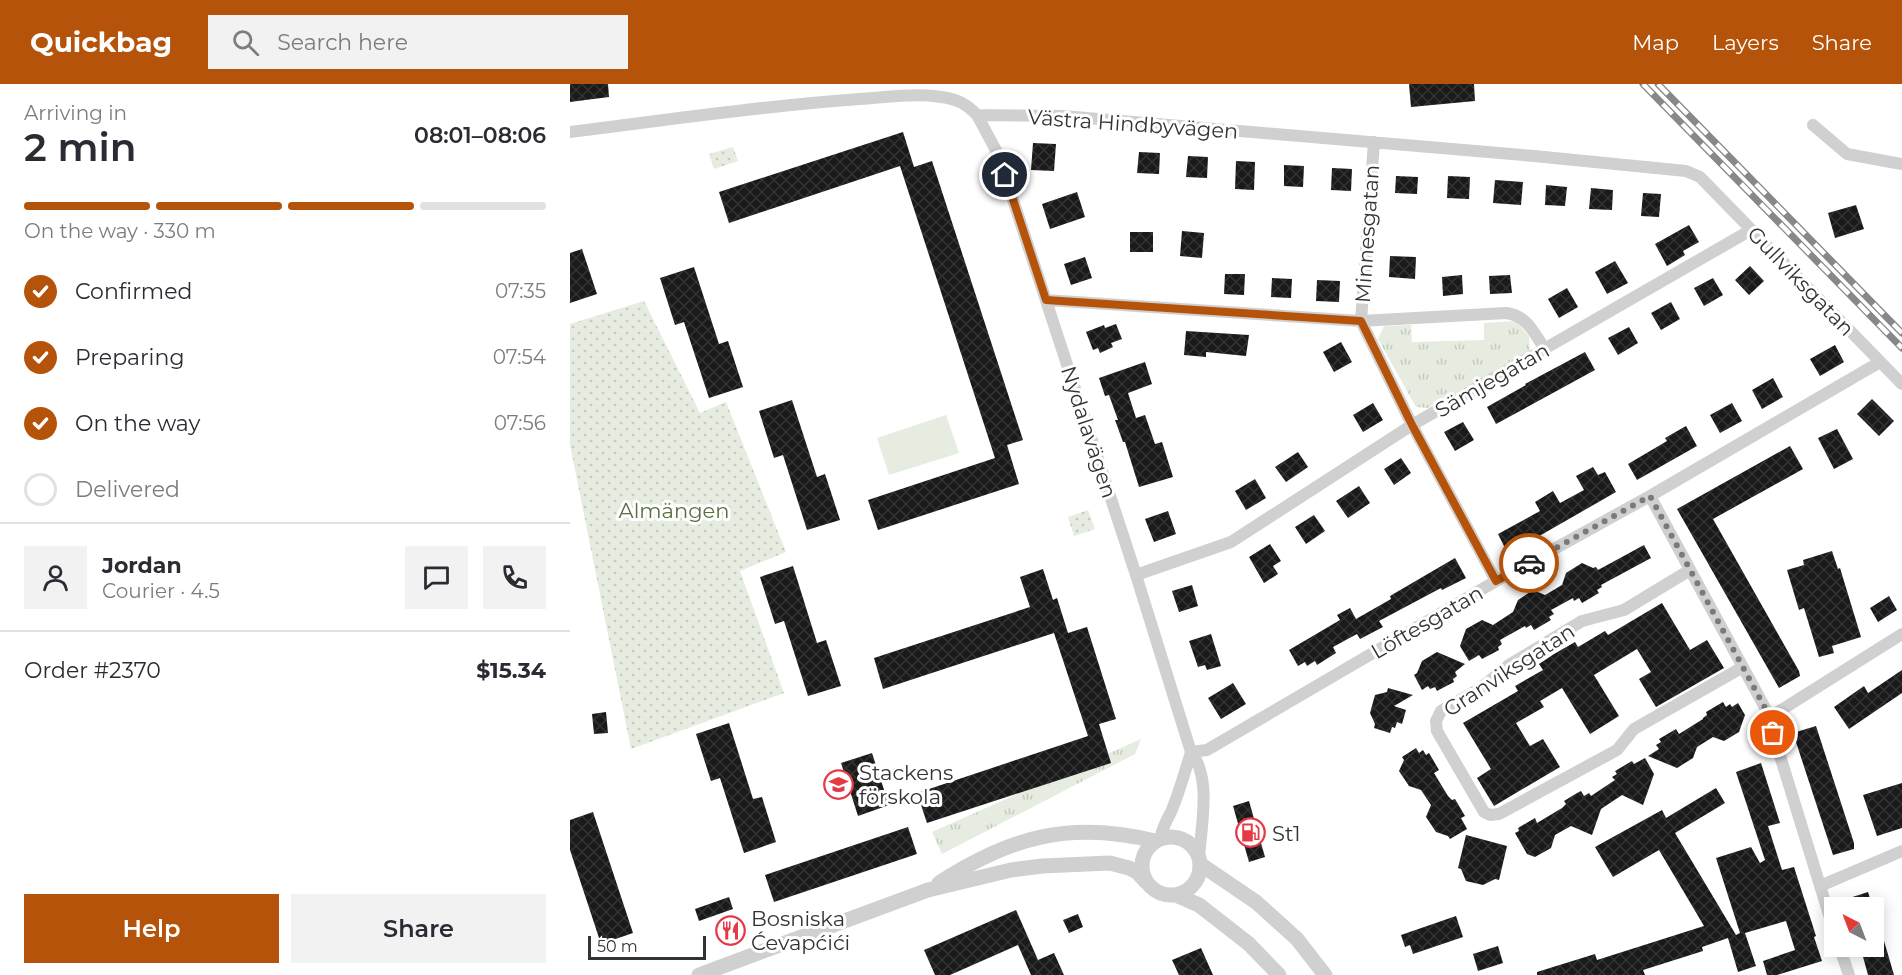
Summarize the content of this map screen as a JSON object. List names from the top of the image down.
{
  "streets": {
    "street": [
      "Västra Hindbyvägen",
      "Minnesgatan",
      "Gullviksgatan",
      "Sämjegatan",
      "Nydalavägen",
      "Löftesgatan",
      "Granviksgatan"
    ]
  },
  "crossings": [
    ["Västra Hindbyvägen", "Minnesgatan"],
    ["Västra Hindbyvägen", "Gullviksgatan"],
    ["Västra Hindbyvägen", "Nydalavägen"],
    ["Minnesgatan", "Sämjegatan"],
    ["Minnesgatan", "Löftesgatan"],
    ["Gullviksgatan", "Sämjegatan"],
    ["Gullviksgatan", "Löftesgatan"],
    ["Sämjegatan", "Nydalavägen"],
    ["Nydalavägen", "Löftesgatan"]
  ],
  "parks": ["Almängen"],
  "places": {
    "school or university": ["Stackens förskola"],
    "fuel station": ["St1"],
    "restaurant": ["Bosniska Ćevapćići"]
  },
  "scale_bar": "50 m",
  "north": "top left",
  "page": {
    "header": "Quickbag",
    "search": "Search here",
    "nav": ["Map", "Layers", "Share"],
    "heading": ["2 min", "Arriving in", "08:01–08:06"],
    "panel": [
      "Jordan",
      "Courier · 4.5",
      "Order #2370",
      "$15.34"
    ],
    "bar": "On the way · 330 m",
    "list": [
      ["Confirmed", "07:35"],
      ["Preparing", "07:54"],
      ["On the way", "07:56"],
      "Delivered"
    ],
    "buttons": ["Help", "Share"],
    "scale": "50 m"
  }
}
